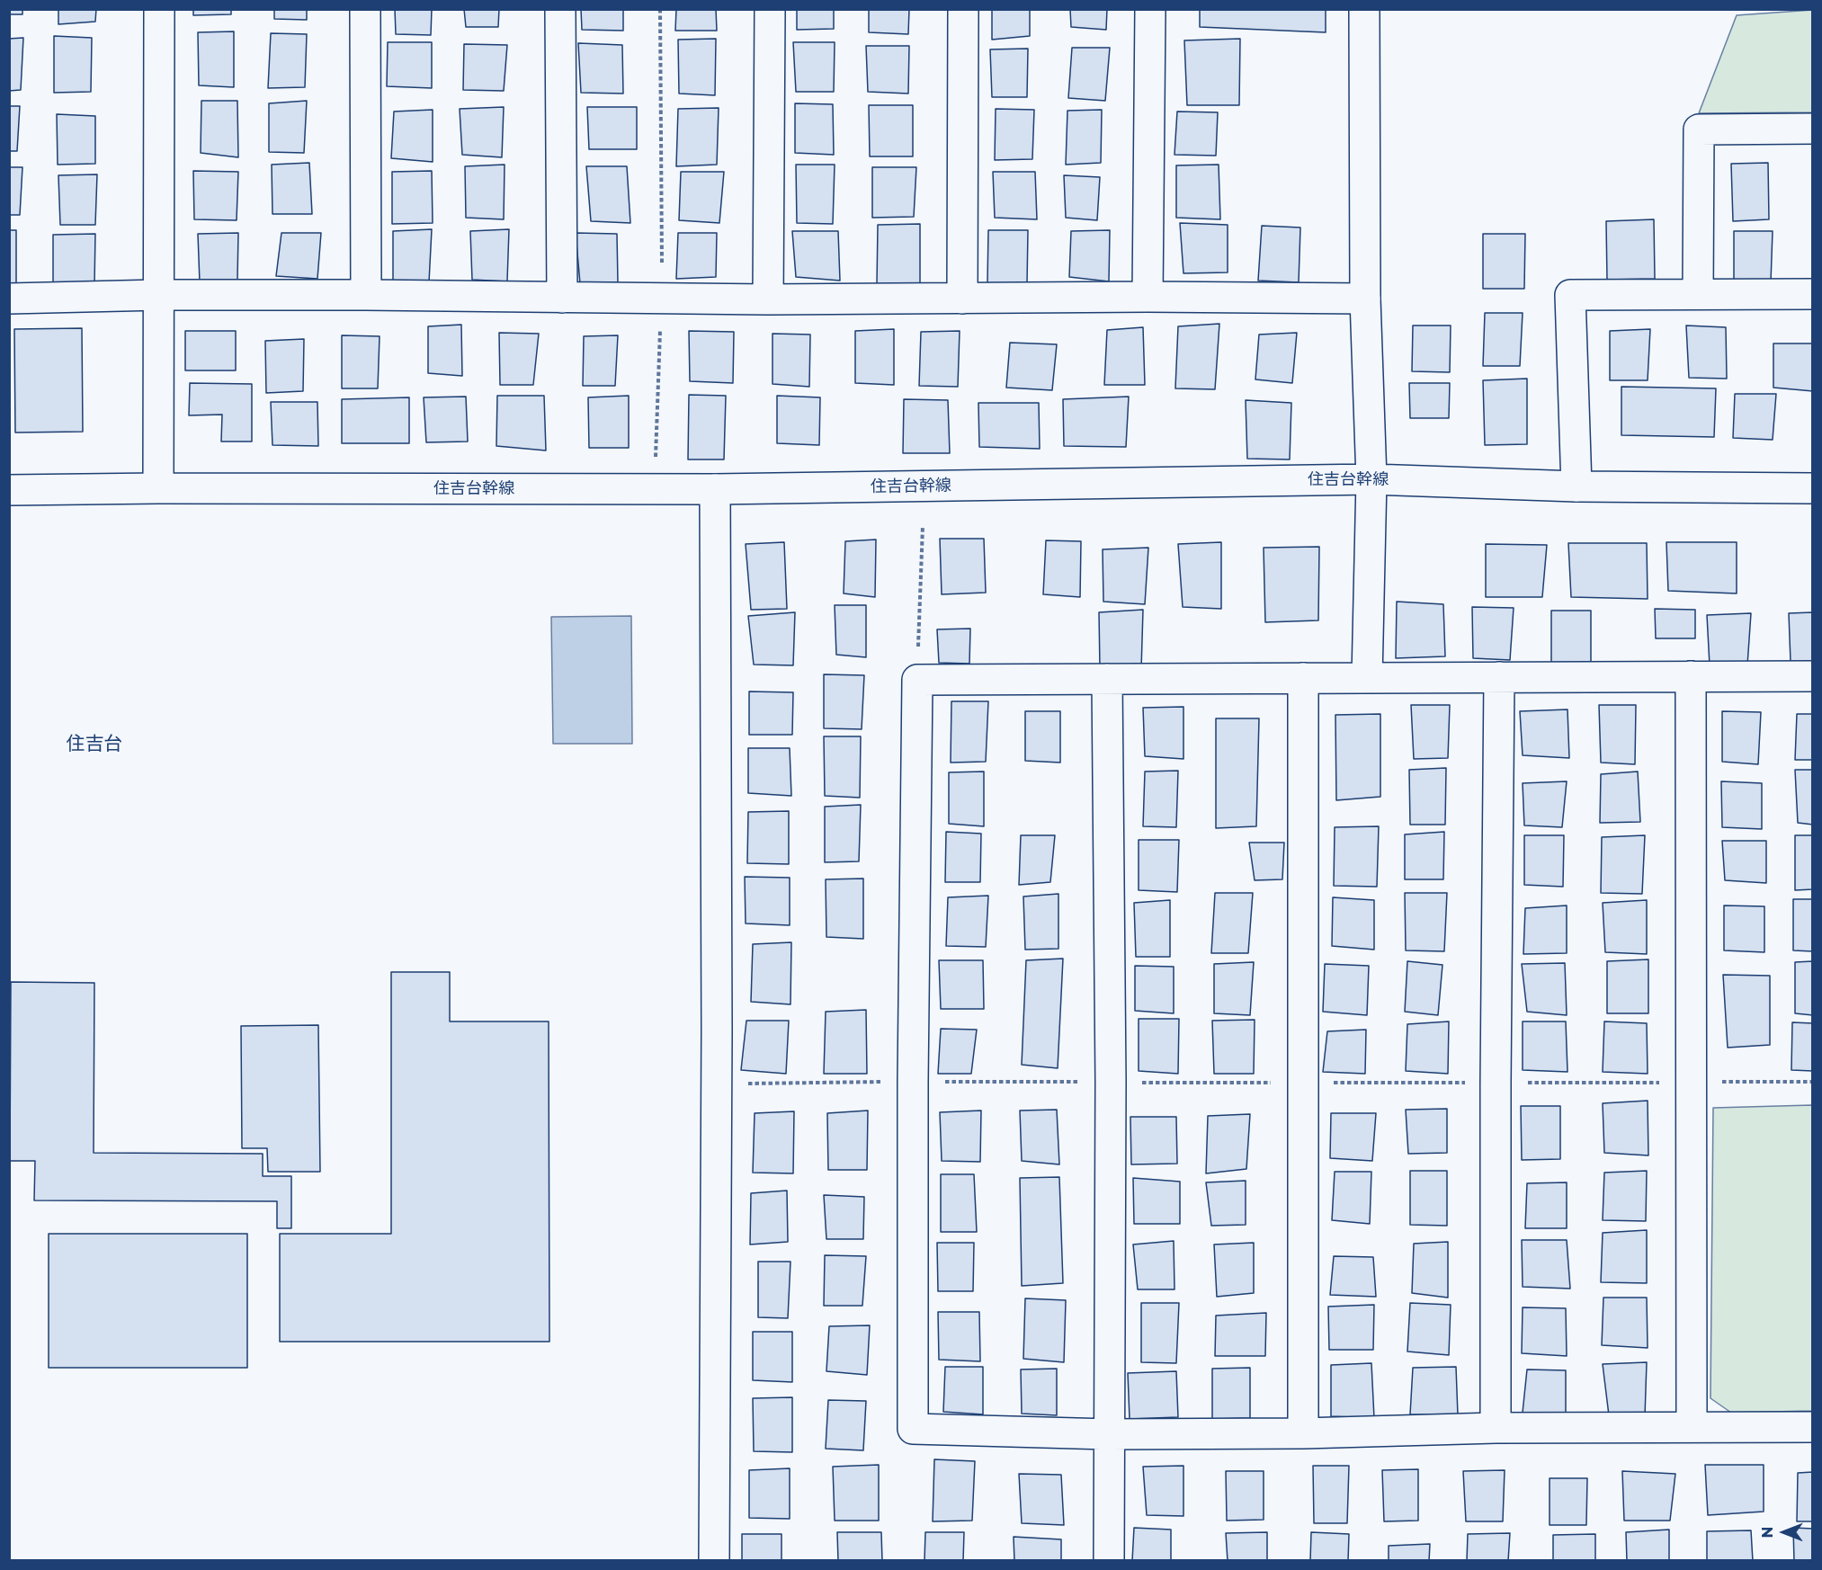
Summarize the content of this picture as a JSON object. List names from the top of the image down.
{
  "streets": {
    "street": ["住吉台幹線"]
  },
  "districts": ["住吉台"],
  "north": "left"
}
